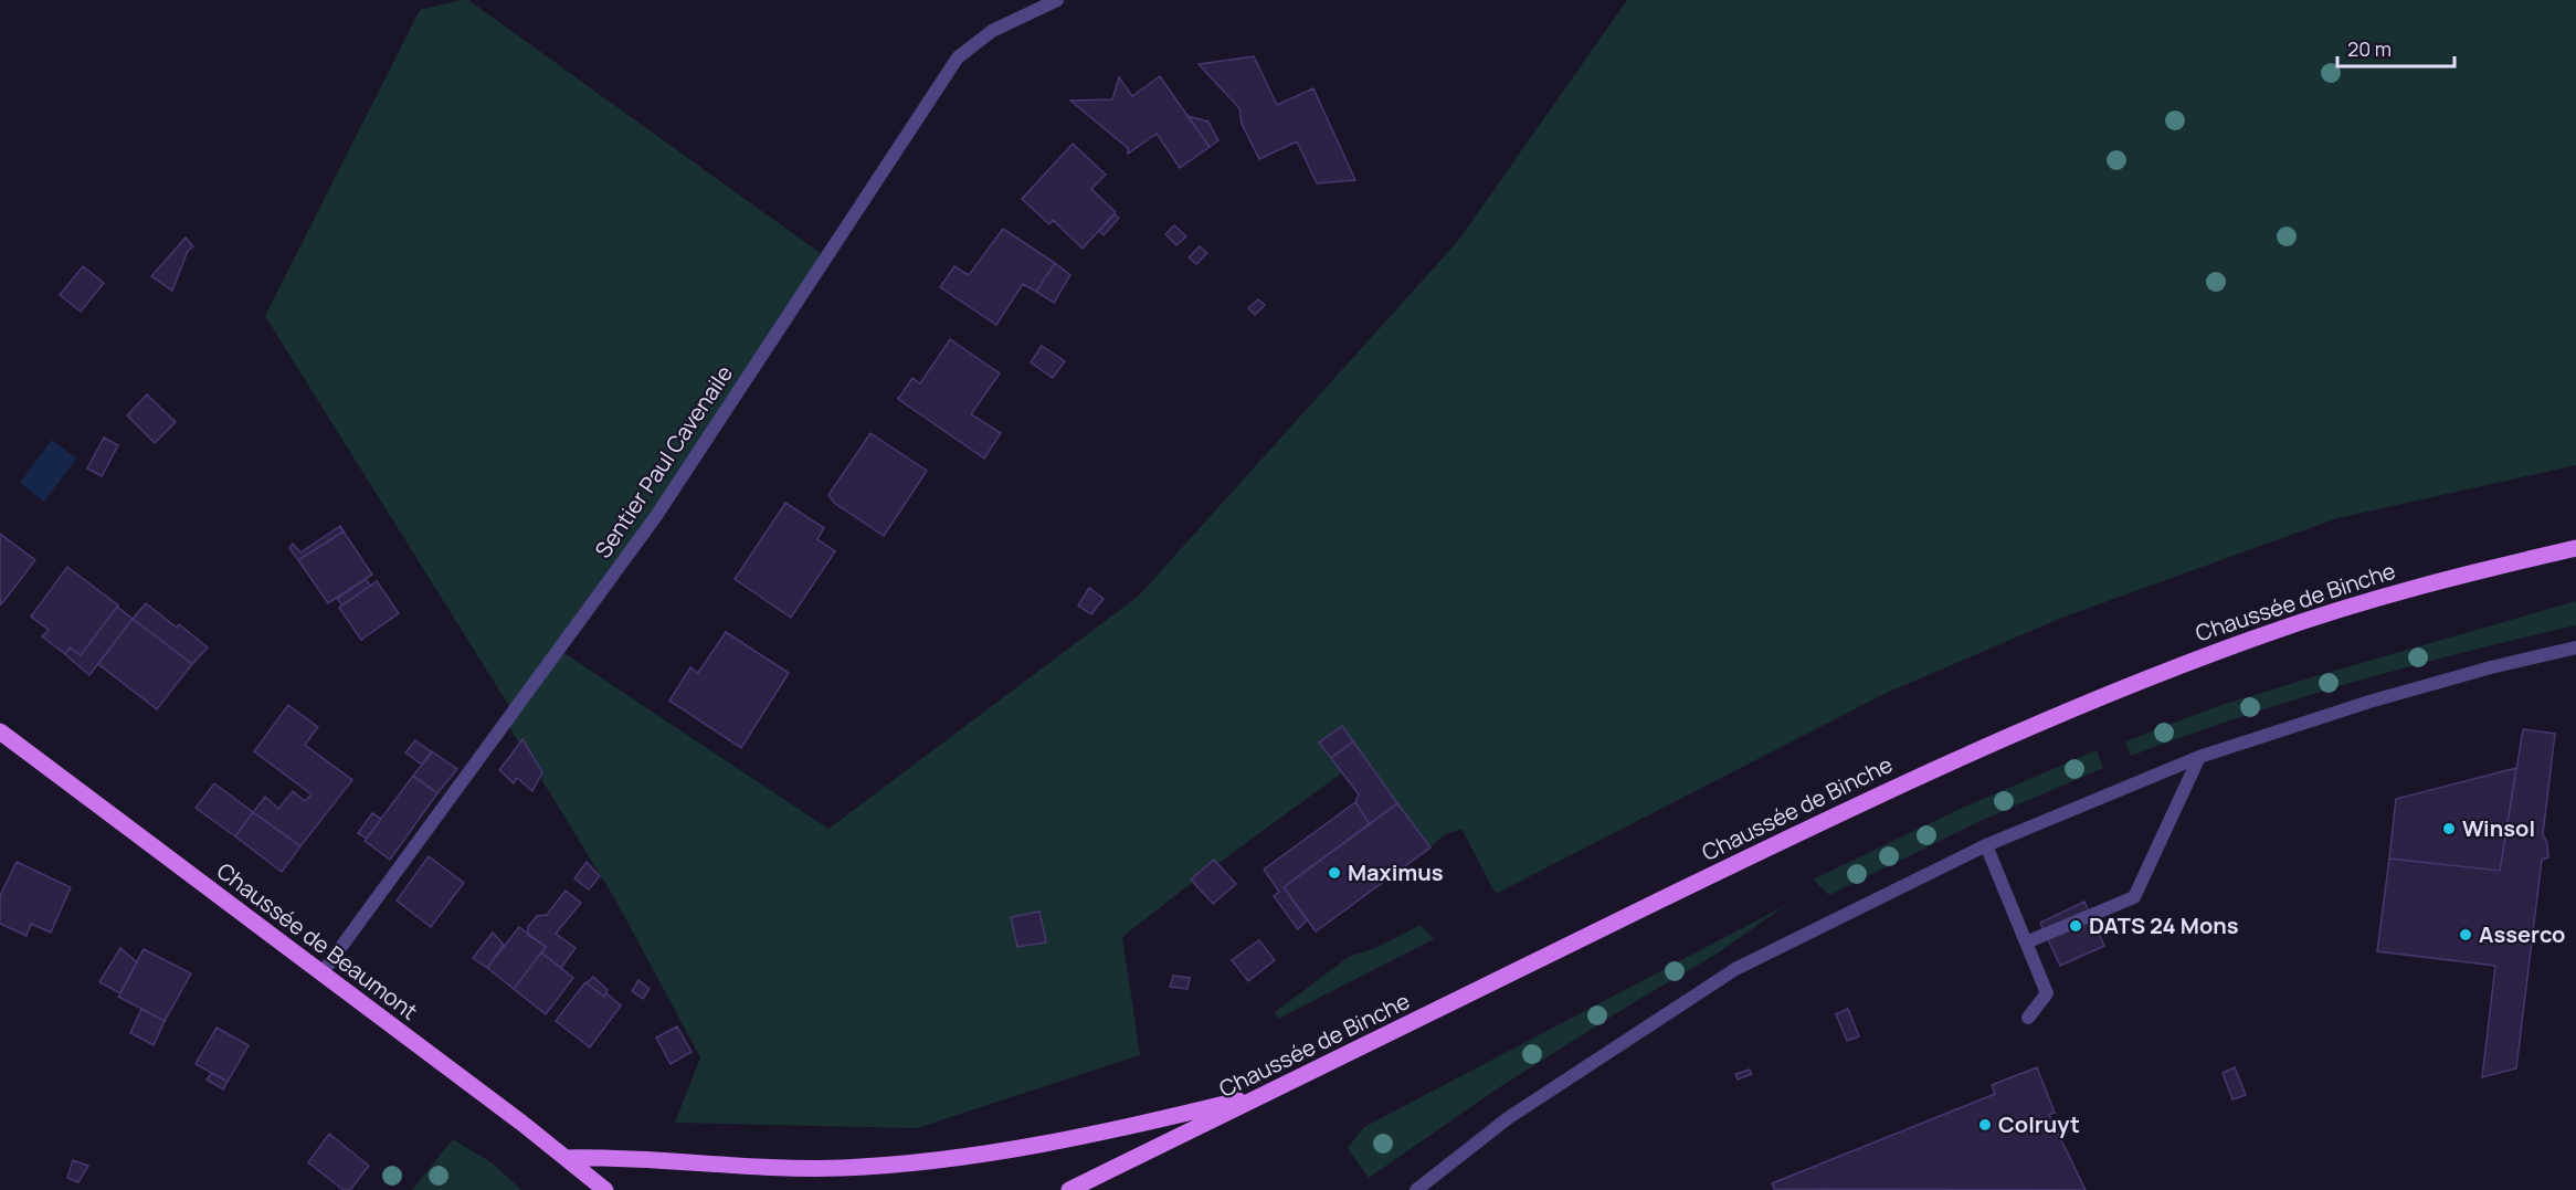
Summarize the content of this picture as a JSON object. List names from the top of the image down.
{
  "streets": {
    "main road": ["Chaussée de Binche", "Chaussée de Beaumont"],
    "street": ["Sentier Paul Cavenaile"]
  },
  "crossings": [
    ["Sentier Paul Cavenaile", "Chaussée de Beaumont"]
  ],
  "places": [
    "Winsol",
    "Maximus",
    "DATS 24 Mons",
    "Asserco",
    "Colruyt"
  ],
  "scale_bar": "20 m"
}
